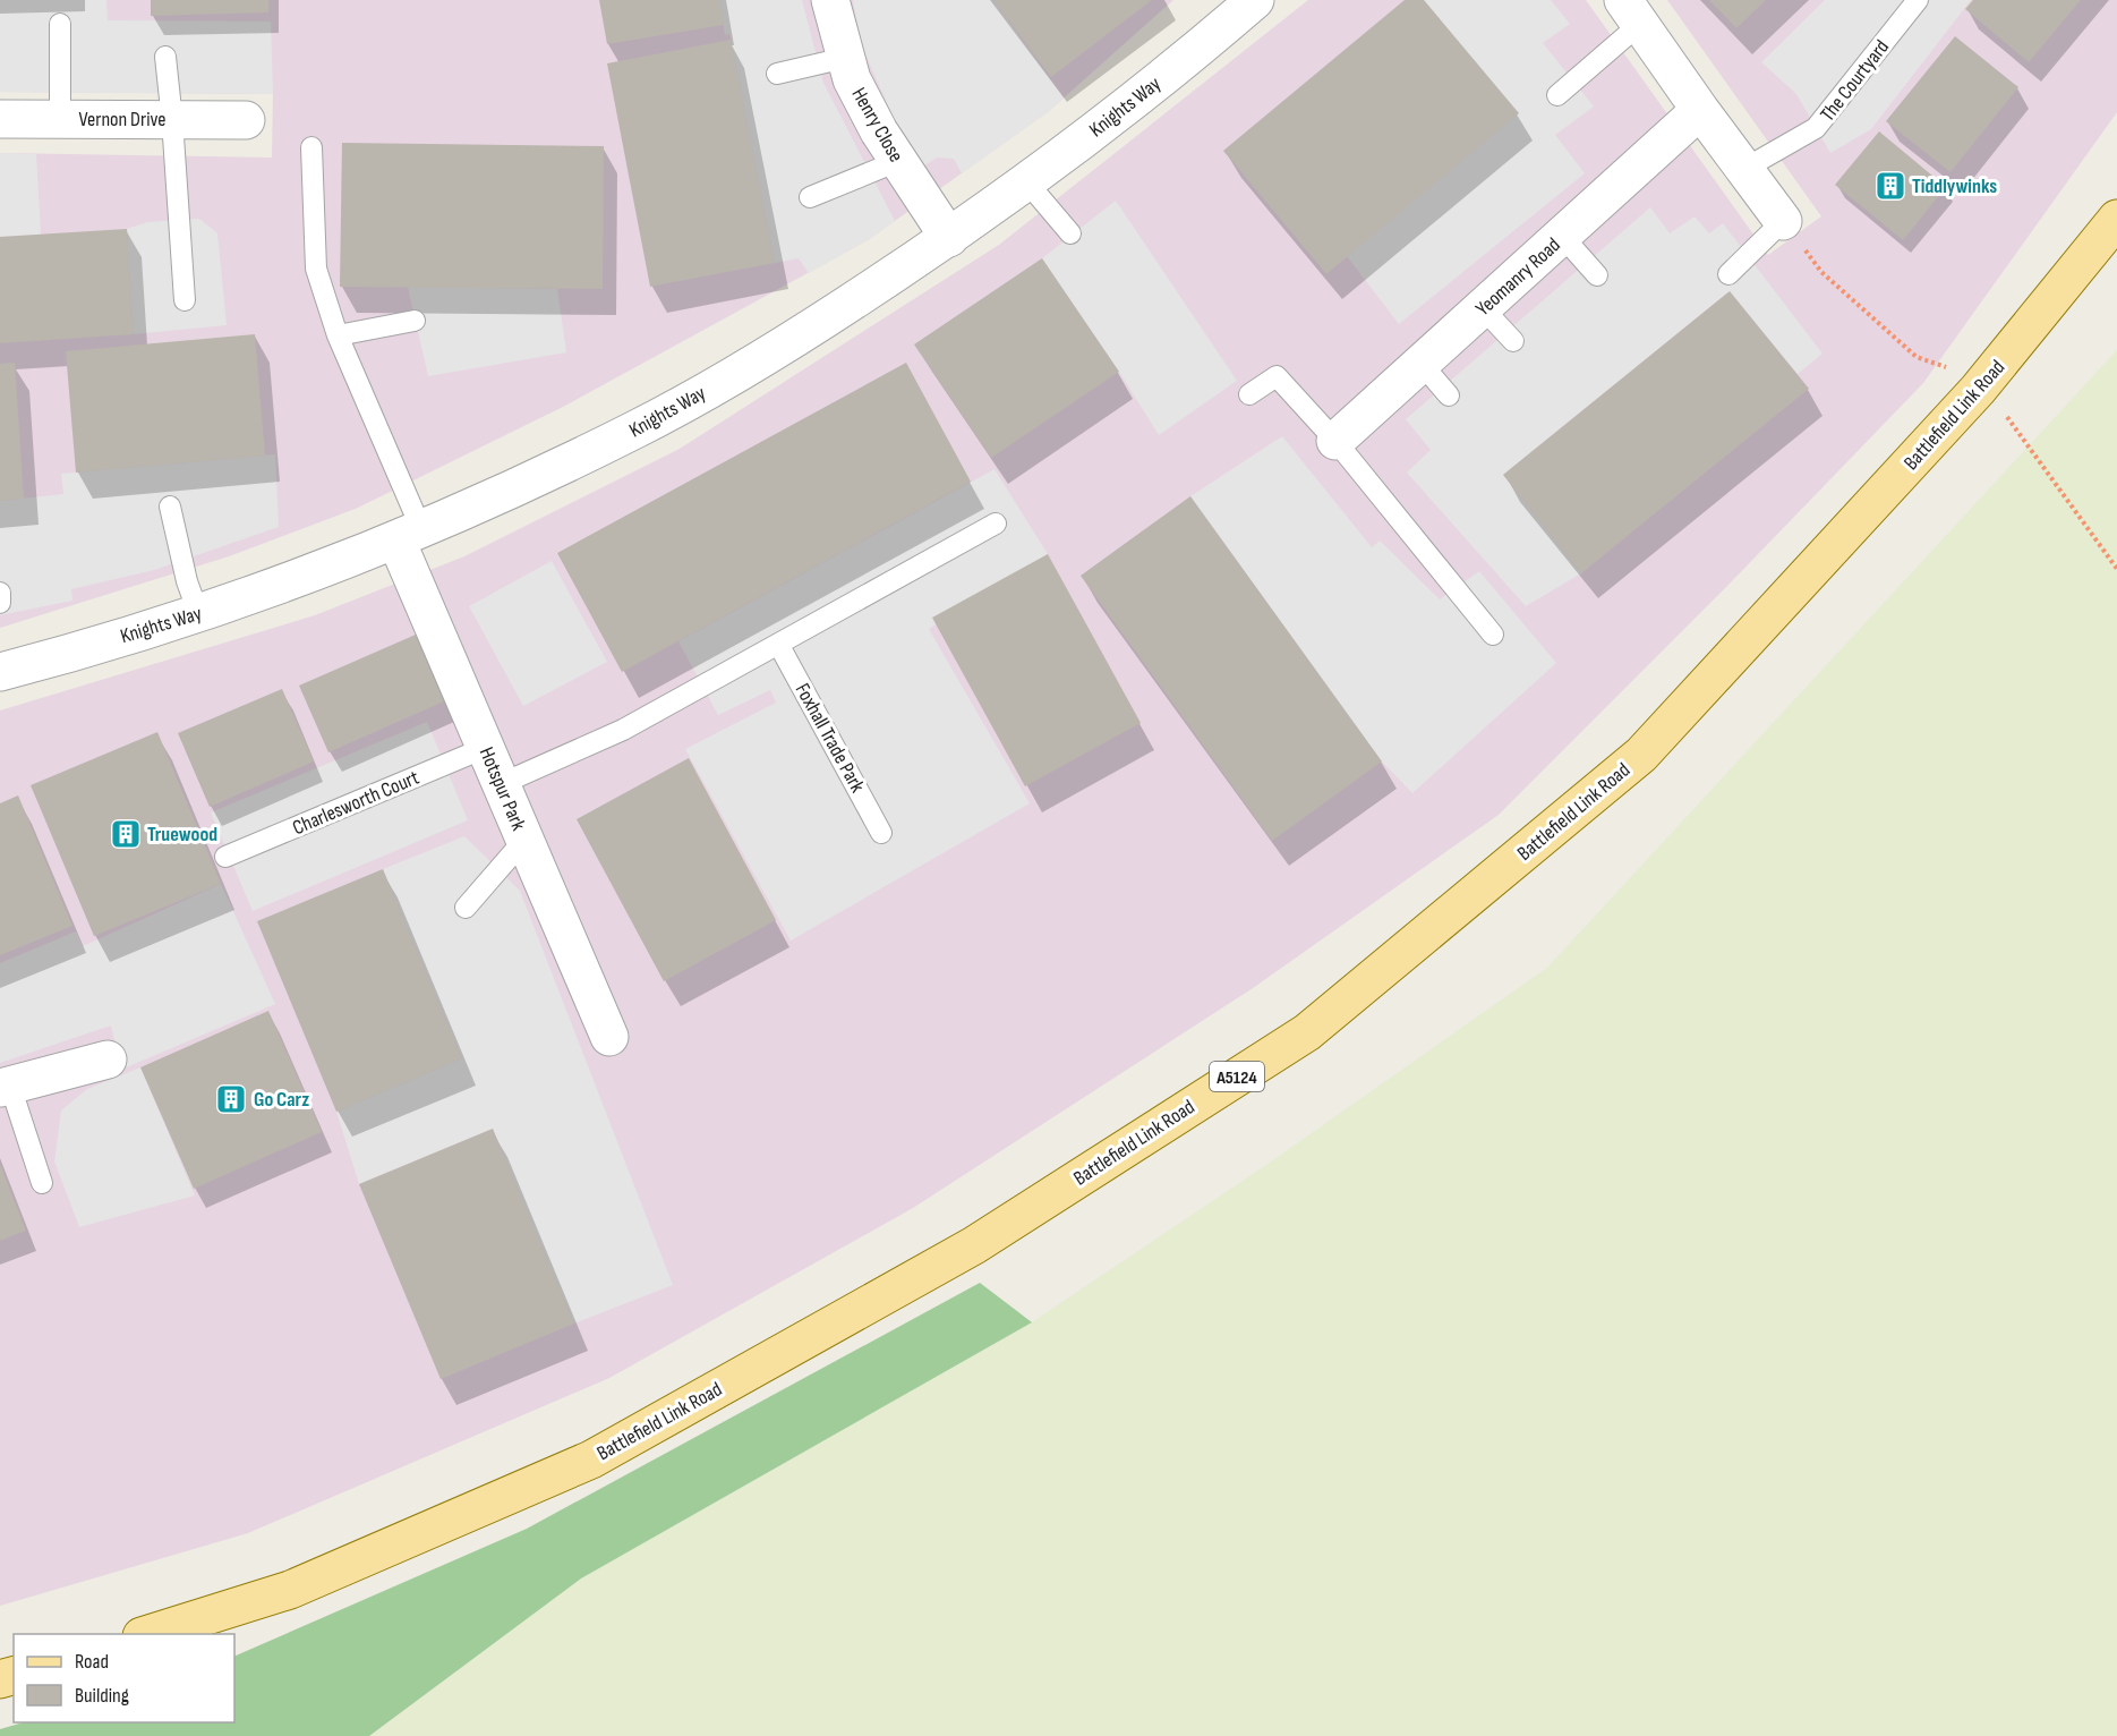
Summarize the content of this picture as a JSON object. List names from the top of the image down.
{
  "streets": {
    "main road": ["Battlefield Link Road", "A5124"],
    "street": [
      "Knights Way",
      "Vernon Drive",
      "Henry Close",
      "Yeomanry Road",
      "Hotspur Park"
    ],
    "lane": ["The Courtyard", "Foxhall Trade Park", "Charlesworth Court"]
  },
  "crossings": [
    ["Knights Way", "Henry Close"],
    ["Knights Way", "Hotspur Park"],
    ["Hotspur Park", "Charlesworth Court"]
  ],
  "places": {
    "building": ["Tiddlywinks", "Truewood", "Go Carz"]
  },
  "legend": ["Road", "Building"]
}
